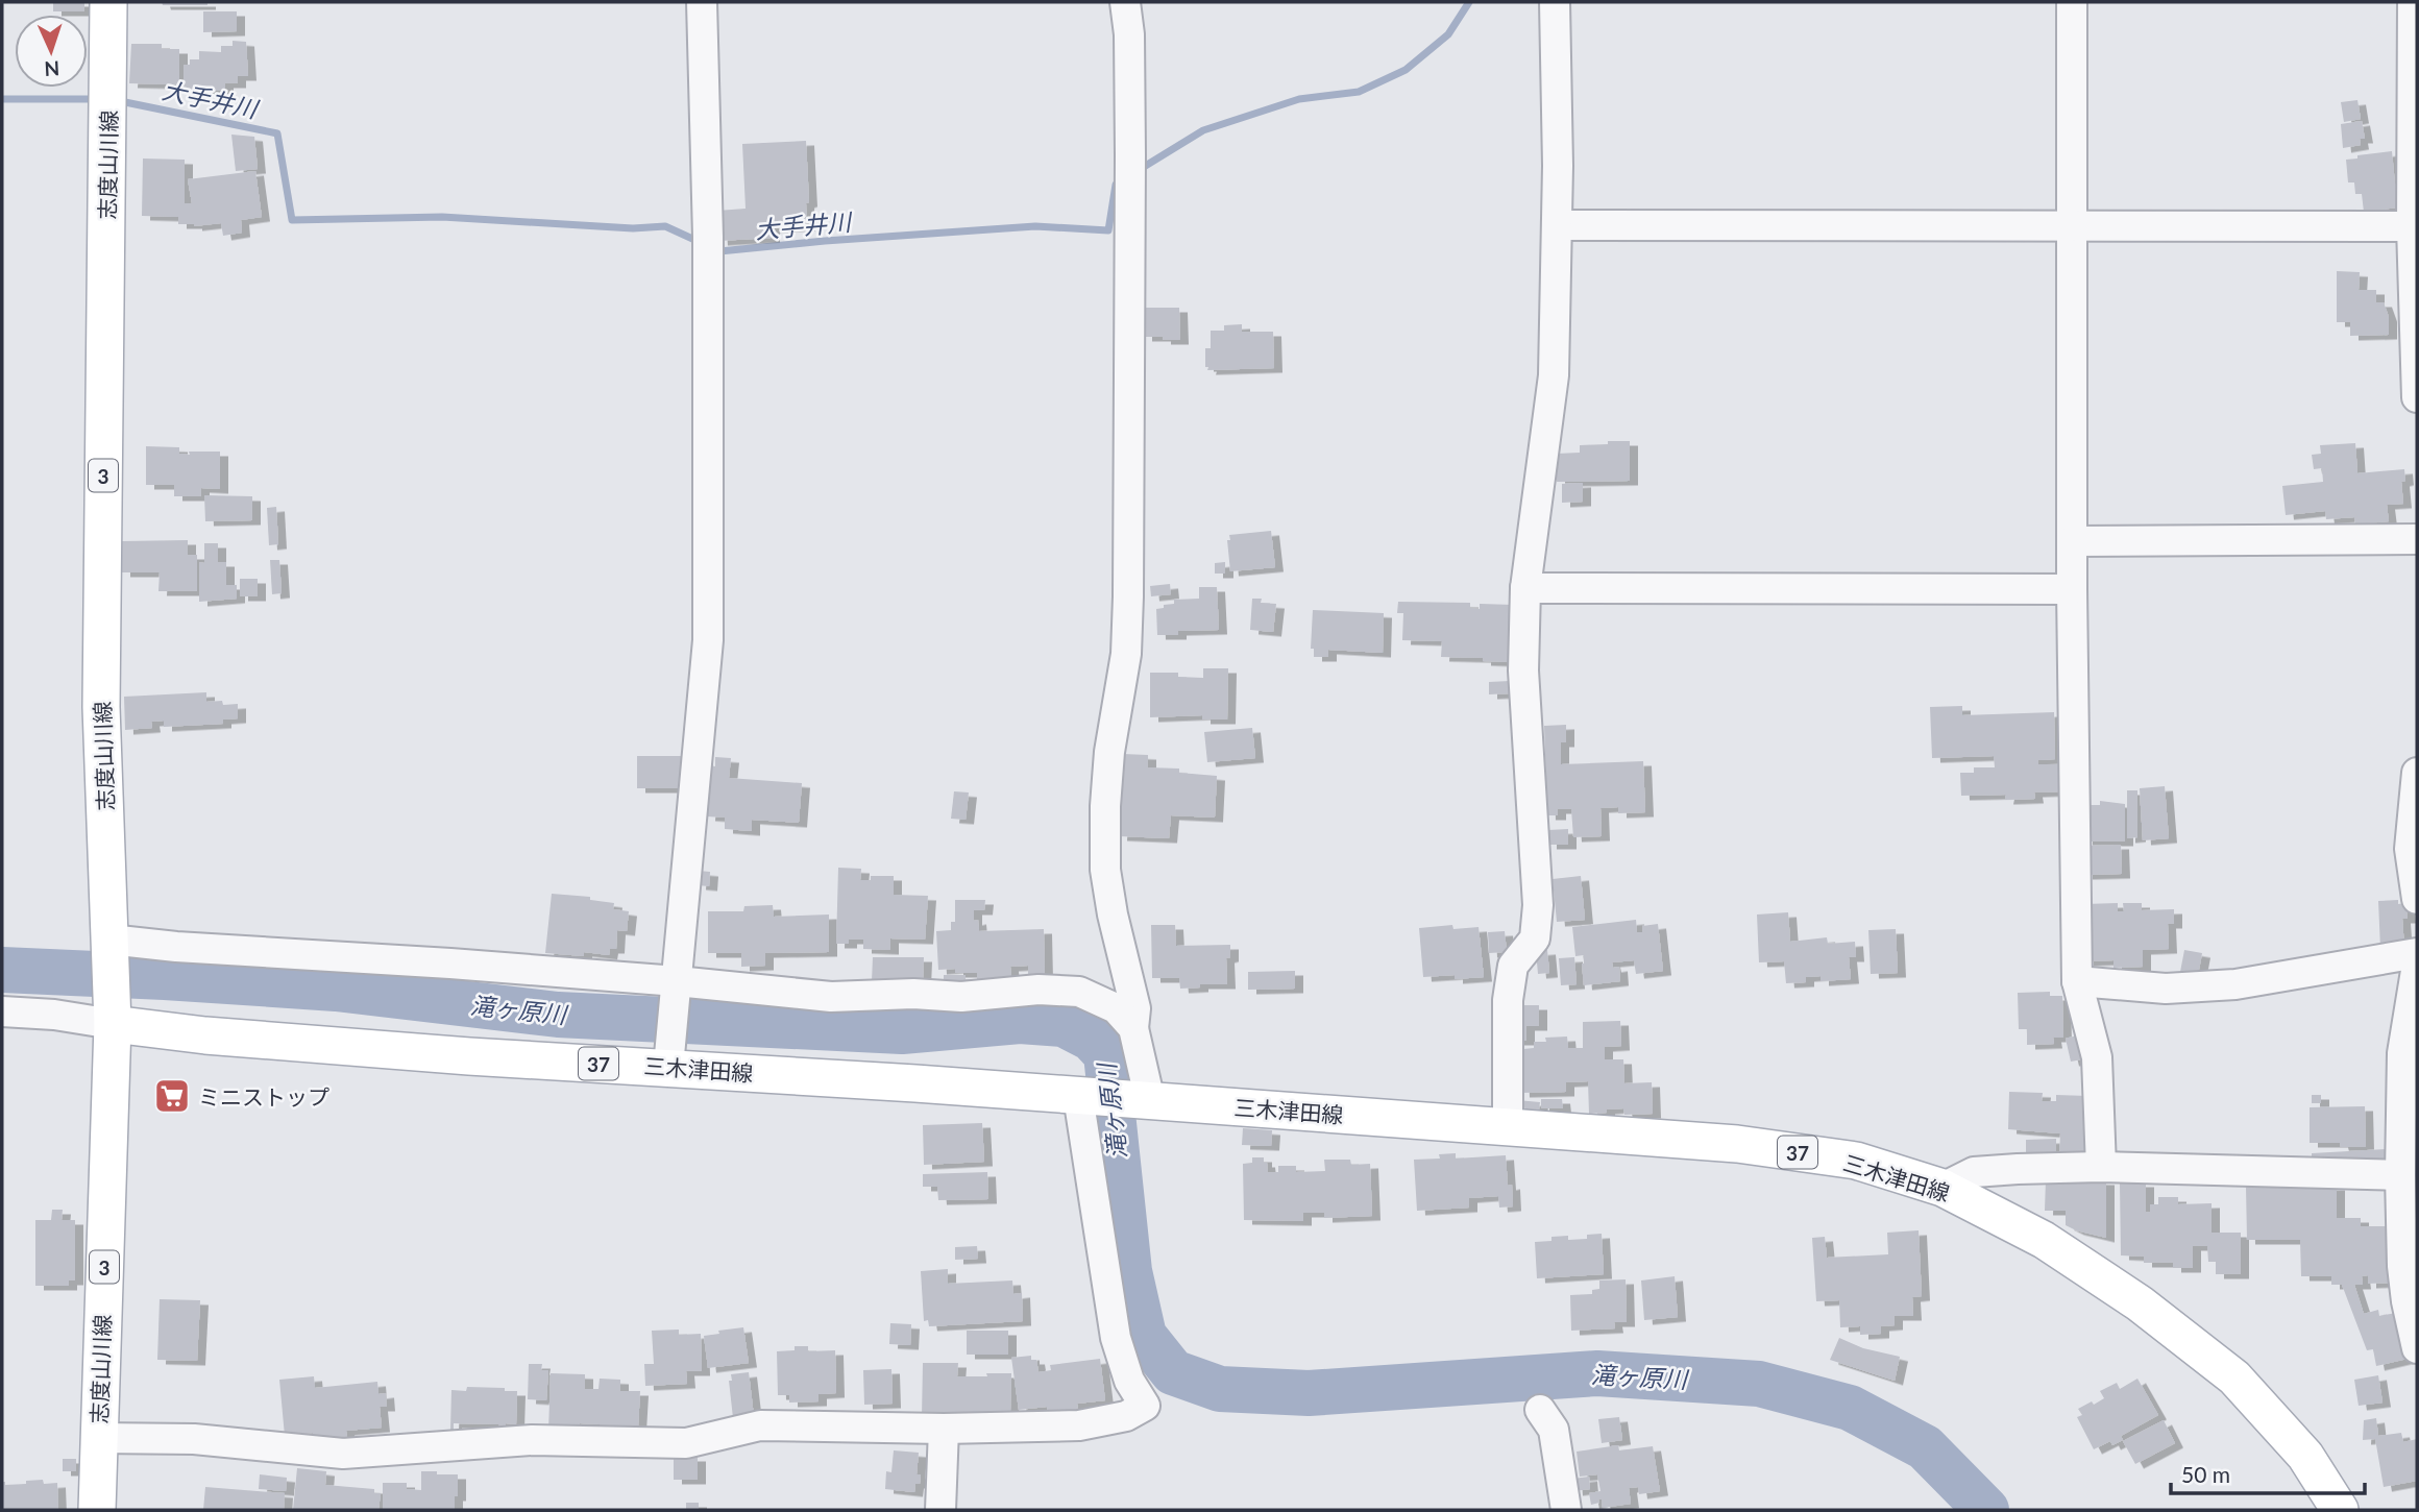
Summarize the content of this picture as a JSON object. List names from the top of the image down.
{
  "streets": {
    "main road": [
      "志度山川線",
      "3",
      "37",
      "三木津田線"
    ]
  },
  "crossings": [
    ["志度山川線", "三木津田線"]
  ],
  "water": ["大手井川", "滝ヶ原川"],
  "places": {
    "supermarket": ["ミニストップ"]
  },
  "scale_bar": "50 m",
  "north": "bottom"
}
